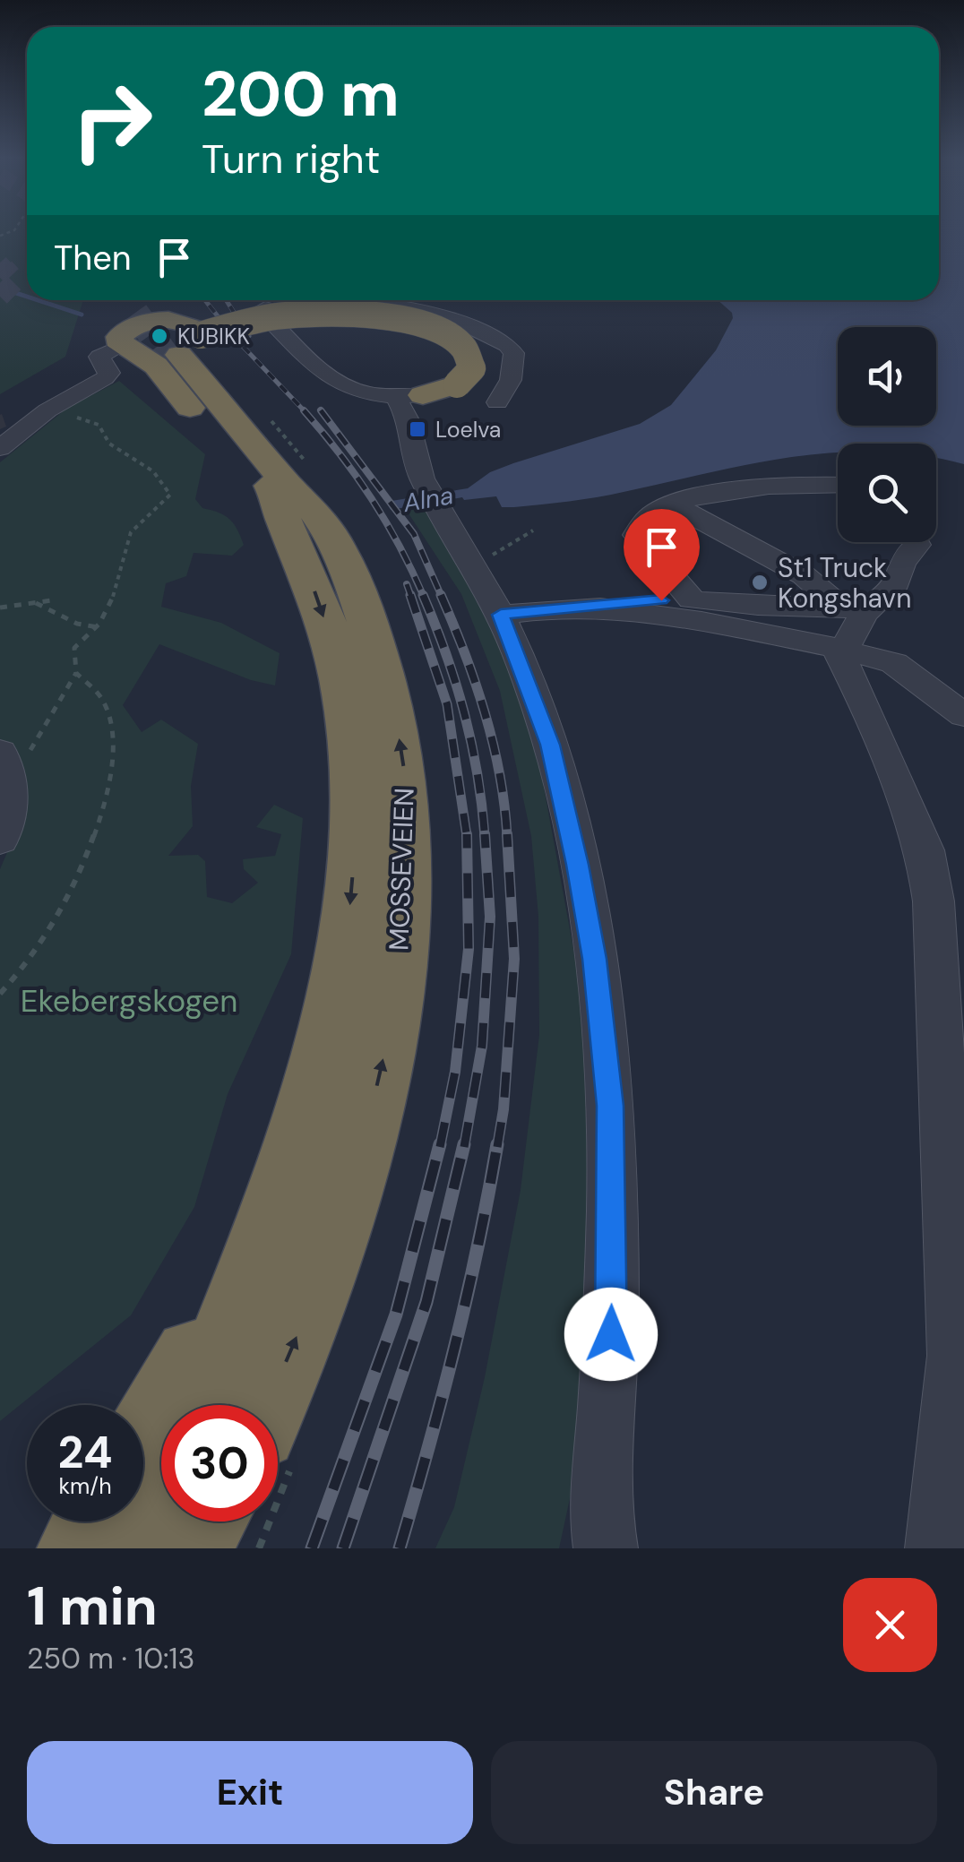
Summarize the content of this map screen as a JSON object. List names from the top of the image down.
{
  "streets": {
    "highway": ["MOSSEVEIEN"]
  },
  "water": ["Alna"],
  "parks": ["Ekebergskogen"],
  "places": {
    "other": ["KUBIKK", "St1 Truck Kongshavn"],
    "transit": ["Loelva"]
  },
  "page": {
    "turn": ["200 m", "Turn right"],
    "then": "Then",
    "speed": "24 km/h",
    "limit": "30",
    "heading": ["1 min", "250 m · 10:13"],
    "buttons": ["Exit", "Share"]
  }
}
